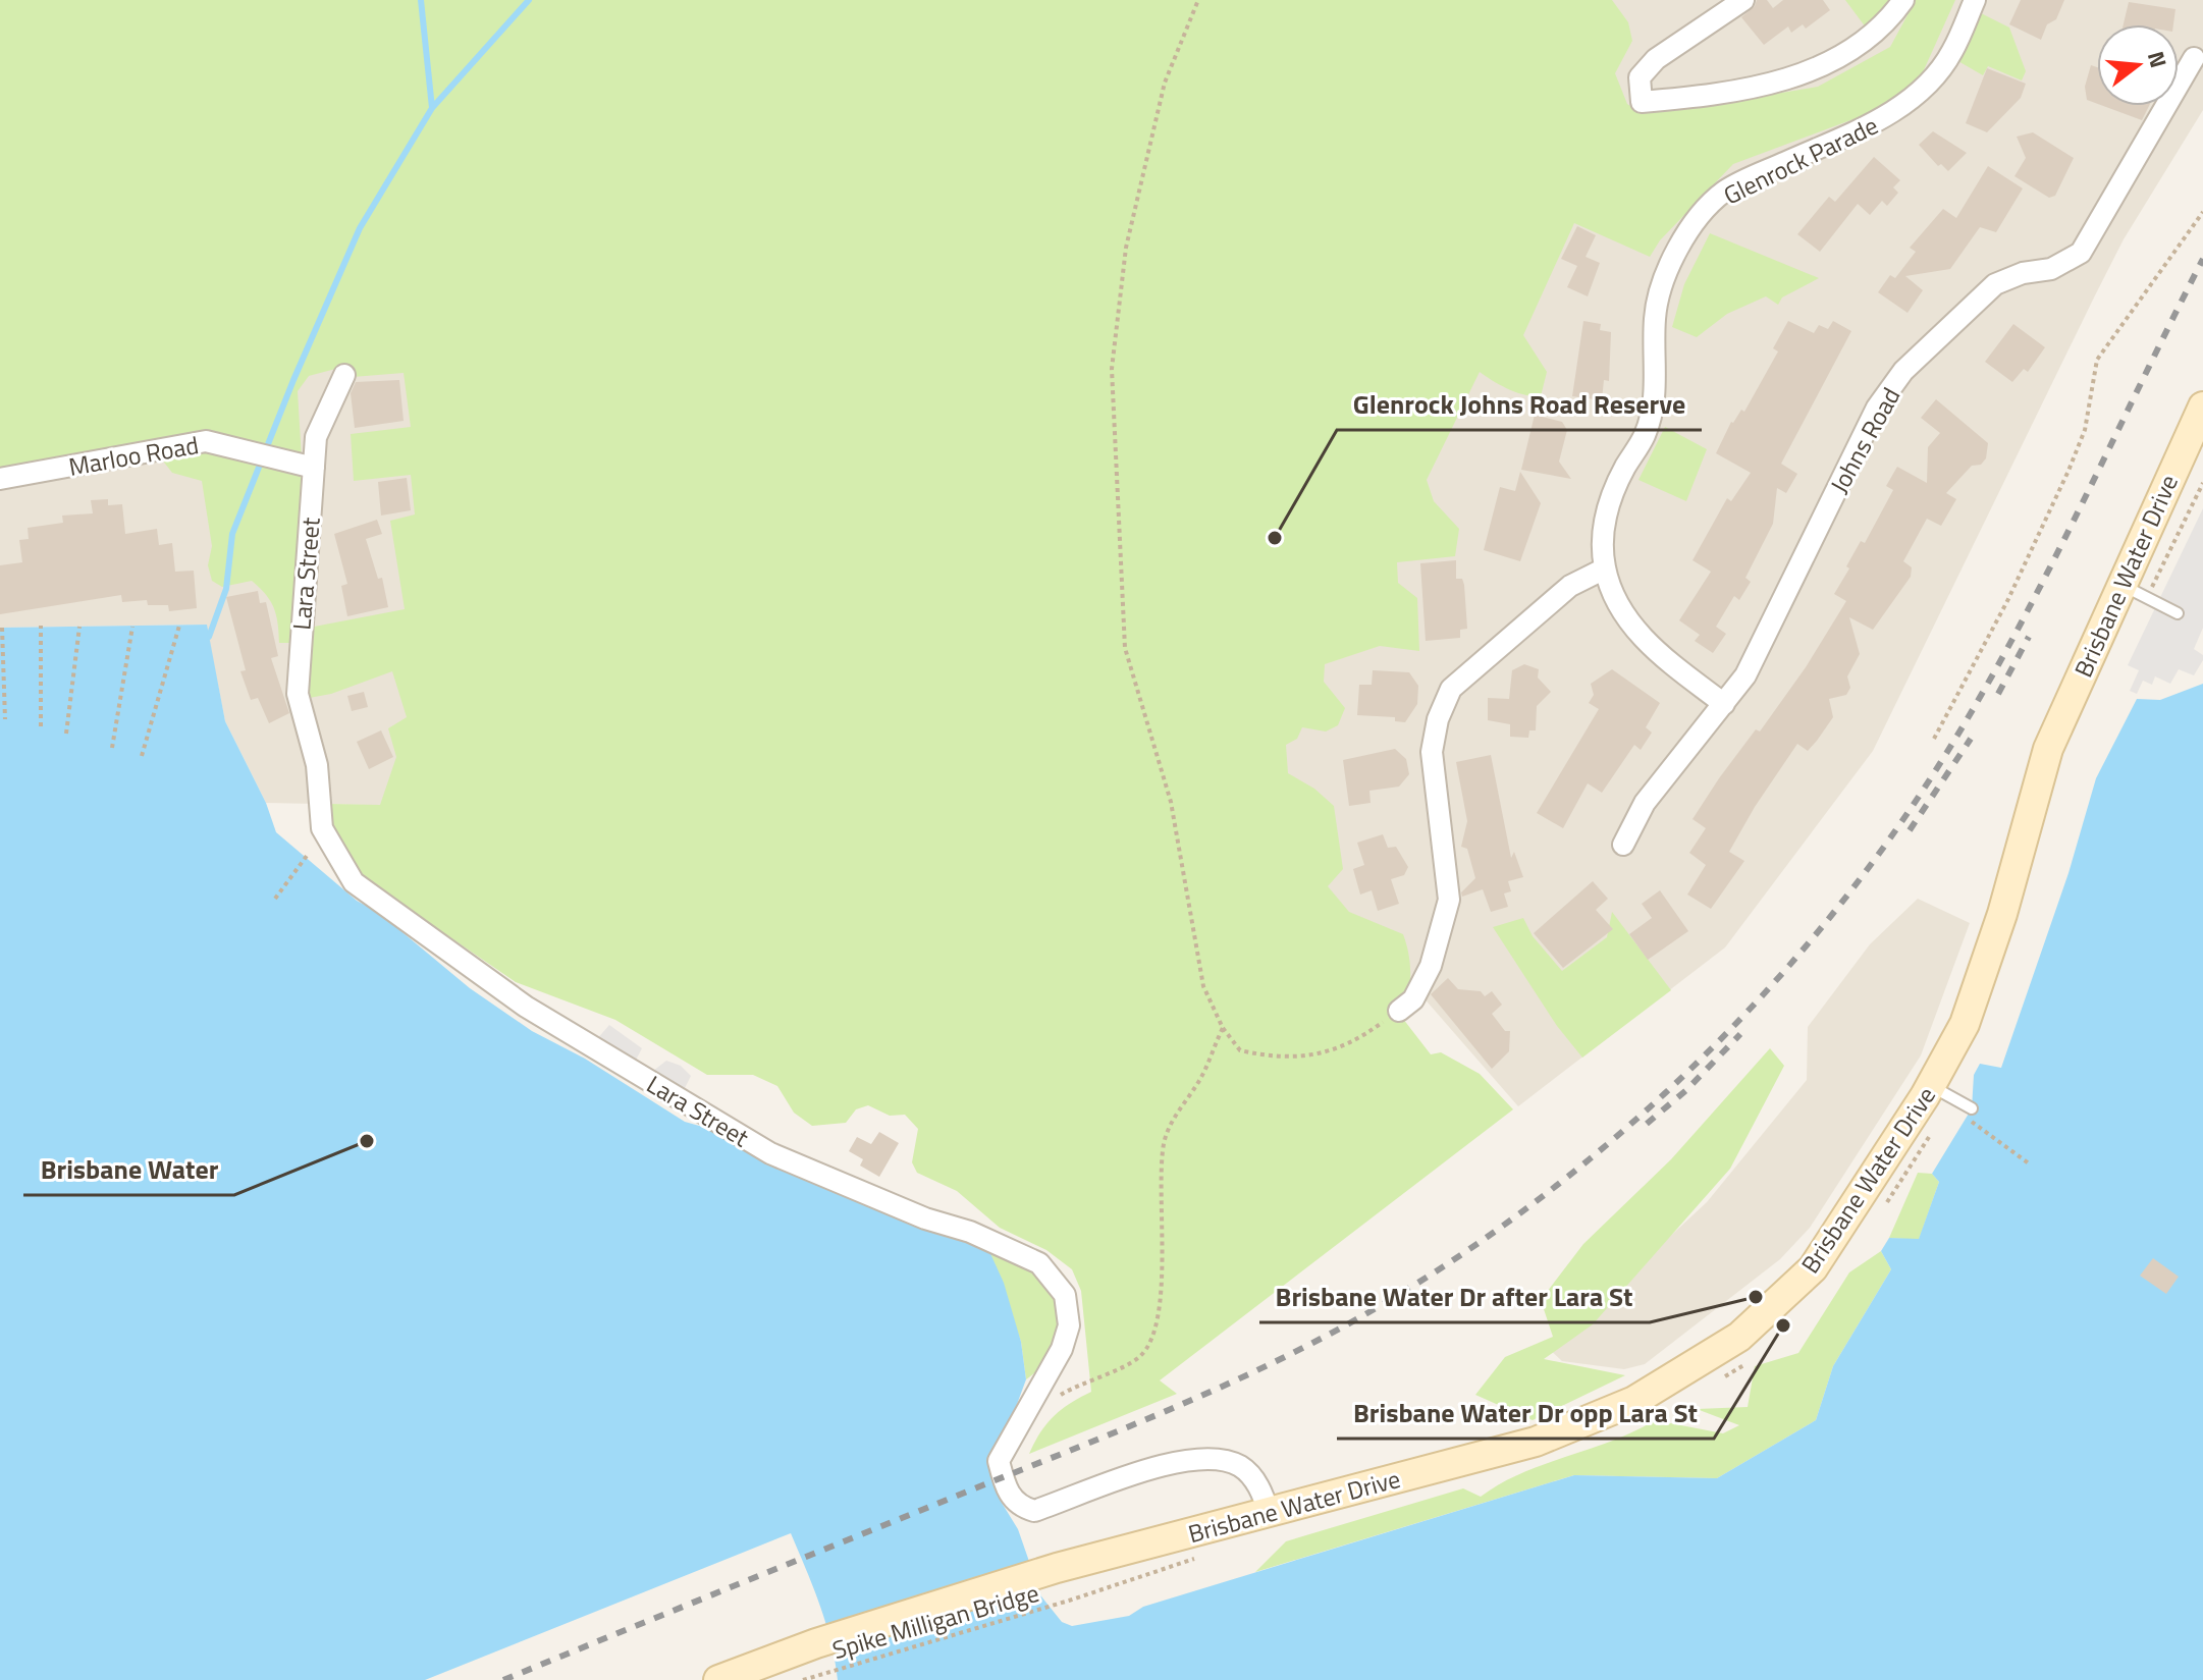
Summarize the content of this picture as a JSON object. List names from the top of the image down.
{
  "streets": {
    "main road": ["Brisbane Water Drive"],
    "street": [
      "Glenrock Parade",
      "Johns Road",
      "Marloo Road",
      "Lara Street"
    ],
    "path": ["Spike Milligan Bridge"]
  },
  "crossings": [
    ["Glenrock Parade", "Johns Road"],
    ["Marloo Road", "Lara Street"],
    ["Lara Street", "Brisbane Water Drive"]
  ],
  "places": [
    "Glenrock Johns Road Reserve",
    "Brisbane Water",
    "Brisbane Water Dr after Lara St",
    "Brisbane Water Dr opp Lara St"
  ],
  "north": "right"
}
